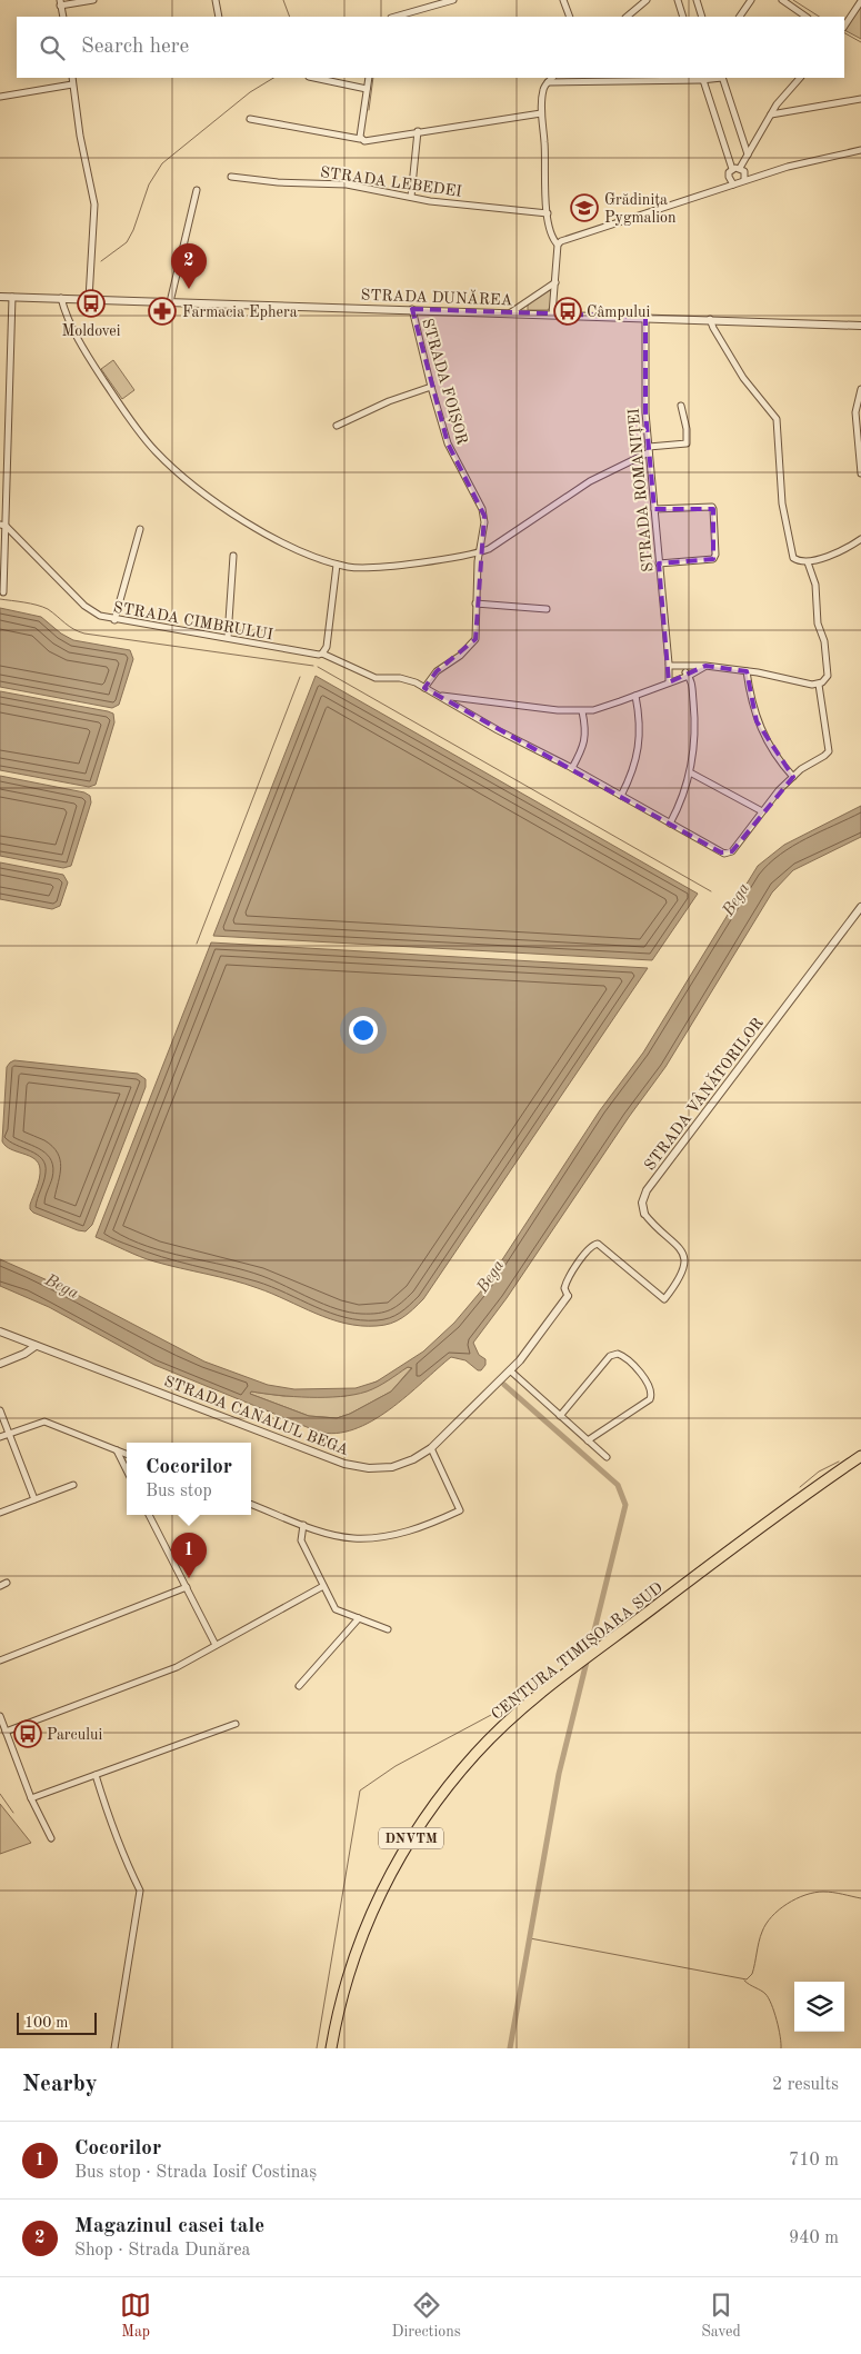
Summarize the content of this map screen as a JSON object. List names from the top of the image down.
{
  "streets": {
    "highway": ["CENTURA TIMIȘOARA SUD", "DNVTM"],
    "street": [
      "STRADA LEBEDEI",
      "STRADA DUNĂREA",
      "STRADA FOIȘOR",
      "STRADA ROMANIȚEI",
      "STRADA CIMBRULUI",
      "STRADA VÂNĂTORILOR",
      "STRADA CANALUL BEGA"
    ]
  },
  "crossings": [
    ["STRADA DUNĂREA", "STRADA FOIȘOR"],
    ["STRADA DUNĂREA", "STRADA ROMANIȚEI"],
    ["STRADA FOIȘOR", "STRADA CIMBRULUI"],
    ["STRADA VÂNĂTORILOR", "STRADA CANALUL BEGA"]
  ],
  "water": ["Bega"],
  "places": {
    "school or university": ["Grădinița Pygmalion"],
    "bus stop": ["Moldovei", "Câmpului", "Parcului"],
    "pharmacy": ["Farmacia Ephera"]
  },
  "scale_bar": "100 m",
  "page": {
    "search": "Search here",
    "pins": ["2", "1"],
    "popup": ["Cocorilor", "Bus stop"],
    "scale": "100 m",
    "heading": ["Nearby", "2 results"],
    "list": [
      {
        "mark": "1",
        "name": "Cocorilor",
        "note": "Bus stop · Strada Iosif Costinaș",
        "value": "710 m"
      },
      {
        "mark": "2",
        "name": "Magazinul casei tale",
        "note": "Shop · Strada Dunărea",
        "value": "940 m"
      }
    ],
    "nav": ["Map", "Directions", "Saved"]
  }
}
